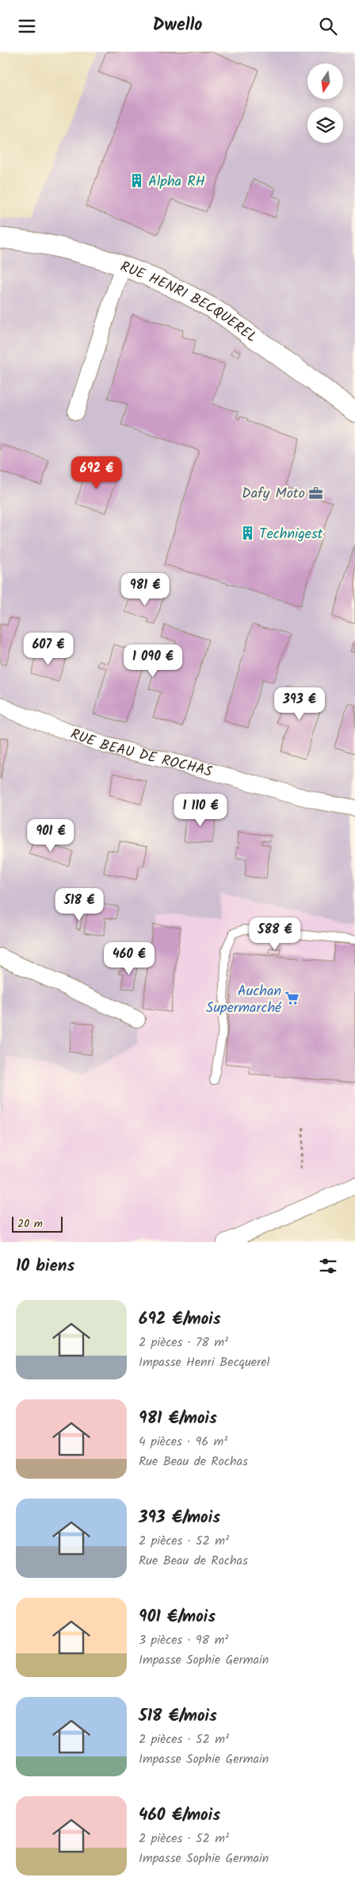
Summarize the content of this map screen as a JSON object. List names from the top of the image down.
{
  "streets": {
    "street": ["RUE HENRI BECQUEREL", "RUE BEAU DE ROCHAS"]
  },
  "places": {
    "building": ["Alpha RH", "Technigest"],
    "office": ["Dafy Moto"],
    "supermarket": ["Auchan Supermarché"]
  },
  "scale_bar": "20 m",
  "north": "bottom",
  "page": {
    "header": "Dwello",
    "price": [
      "692 €",
      "981 €",
      "607 €",
      "1 090 €",
      "393 €",
      "1 110 €",
      "901 €",
      "518 €",
      "588 €",
      "460 €"
    ],
    "scale": "20 m",
    "heading": "10 biens",
    "list": [
      {
        "name": "692 €/mois",
        "note": "2 pièces · 78 m² · Impasse Henri Becquerel"
      },
      {
        "name": "981 €/mois",
        "note": "4 pièces · 96 m² · Rue Beau de Rochas"
      },
      {
        "name": "393 €/mois",
        "note": "2 pièces · 52 m² · Rue Beau de Rochas"
      },
      {
        "name": "901 €/mois",
        "note": "3 pièces · 98 m² · Impasse Sophie Germain"
      },
      {
        "name": "518 €/mois",
        "note": "2 pièces · 52 m² · Impasse Sophie Germain"
      },
      {
        "name": "460 €/mois",
        "note": "2 pièces · 52 m² · Impasse Sophie Germain"
      }
    ]
  }
}
